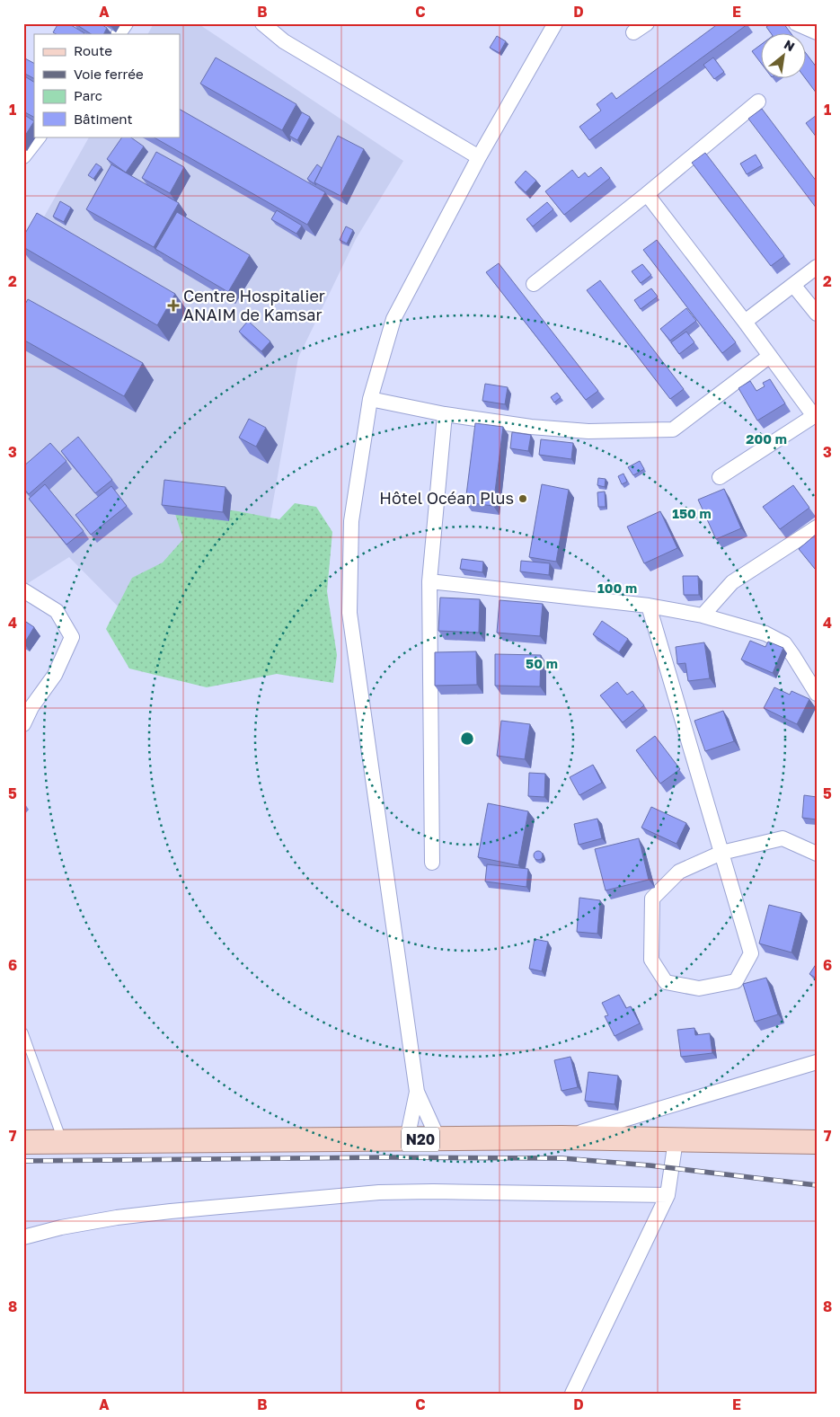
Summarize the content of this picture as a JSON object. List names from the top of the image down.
{
  "streets": {
    "main road": ["N20"]
  },
  "places": {
    "health": ["Centre Hospitalier ANAIM de Kamsar"],
    "other": ["Hôtel Océan Plus"]
  },
  "legend": [
    "Route",
    "Voie ferrée",
    "Parc",
    "Bâtiment"
  ],
  "north": "top right",
  "grid": {
    "columns": [
      "A",
      "B",
      "C",
      "D",
      "E"
    ],
    "rows": [
      "1",
      "2",
      "3",
      "4",
      "5",
      "6",
      "7",
      "8"
    ]
  },
  "rings": [
    "200 m",
    "150 m",
    "100 m",
    "50 m"
  ]
}
